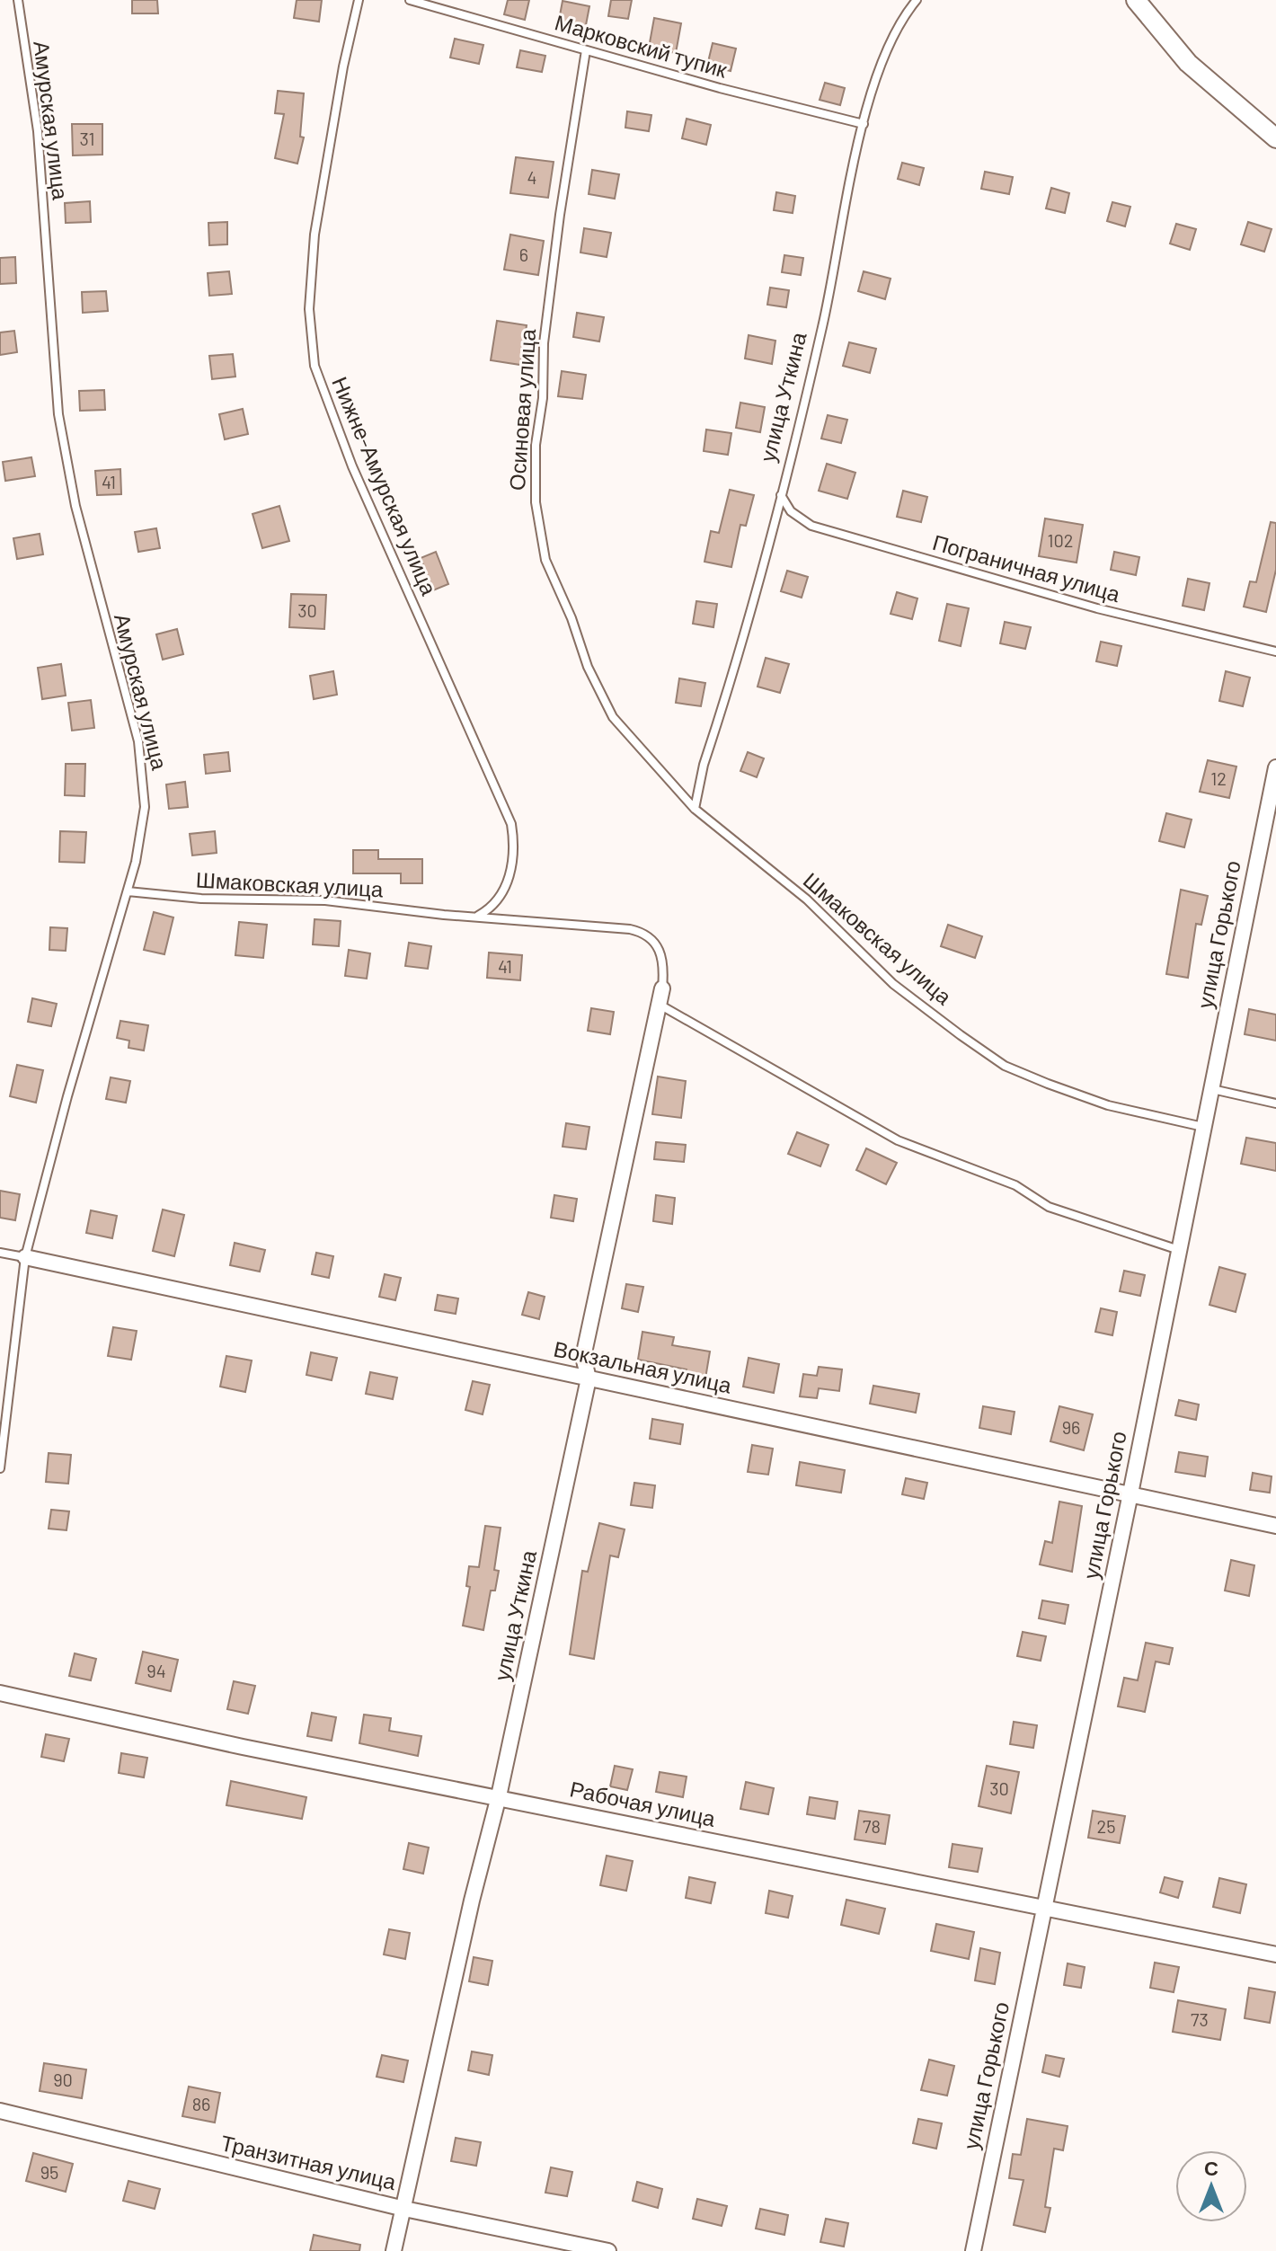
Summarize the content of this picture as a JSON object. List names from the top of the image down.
{
  "streets": {
    "street": [
      "улица Уткина",
      "улица Горького",
      "Вокзальная улица",
      "Рабочая улица",
      "Транзитная улица"
    ],
    "lane": [
      "Марковский тупик",
      "Амурская улица",
      "Осиновая улица",
      "Нижне-Амурская улица",
      "Пограничная улица",
      "Шмаковская улица"
    ]
  },
  "crossings": [
    ["Марковский тупик", "улица Уткина"],
    ["Марковский тупик", "Осиновая улица"],
    ["Амурская улица", "Шмаковская улица"],
    ["Амурская улица", "Вокзальная улица"],
    ["улица Уткина", "Пограничная улица"],
    ["улица Уткина", "Шмаковская улица"],
    ["улица Уткина", "Вокзальная улица"],
    ["улица Уткина", "Рабочая улица"],
    ["улица Уткина", "Транзитная улица"],
    ["Осиновая улица", "Шмаковская улица"],
    ["Нижне-Амурская улица", "Шмаковская улица"],
    ["Шмаковская улица", "улица Горького"],
    ["улица Горького", "Вокзальная улица"],
    ["улица Горького", "Рабочая улица"]
  ],
  "house_numbers": [
    "31",
    "4",
    "6",
    "41",
    "102",
    "30",
    "12",
    "41",
    "96",
    "94",
    "30",
    "78",
    "25",
    "73",
    "90",
    "86",
    "95"
  ],
  "north": "top"
}
